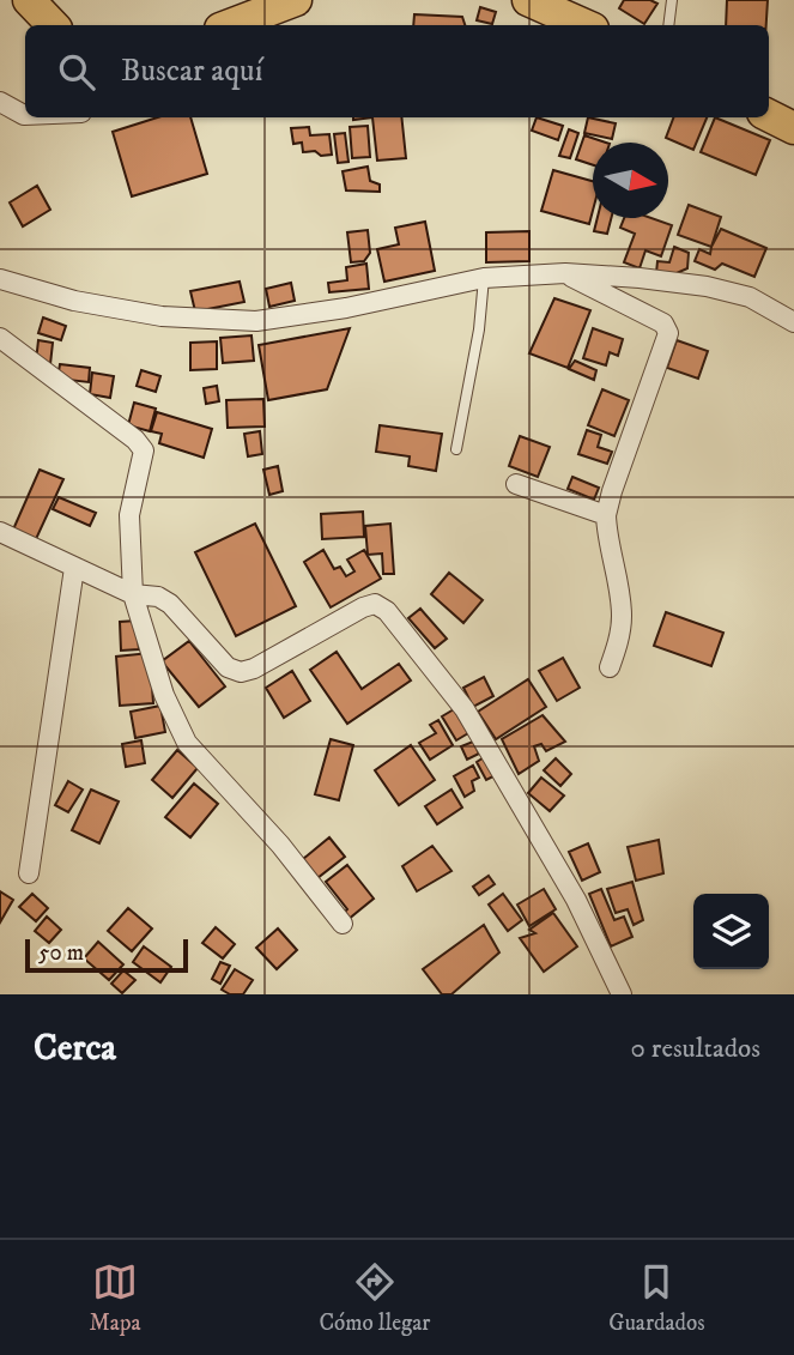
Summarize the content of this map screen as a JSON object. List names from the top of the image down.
{
  "scale_bar": "50 m",
  "north": "right",
  "page": {
    "search": "Buscar aquí",
    "scale": "50 m",
    "heading": ["Cerca", "0 resultados"],
    "nav": ["Mapa", "Cómo llegar", "Guardados"]
  }
}
